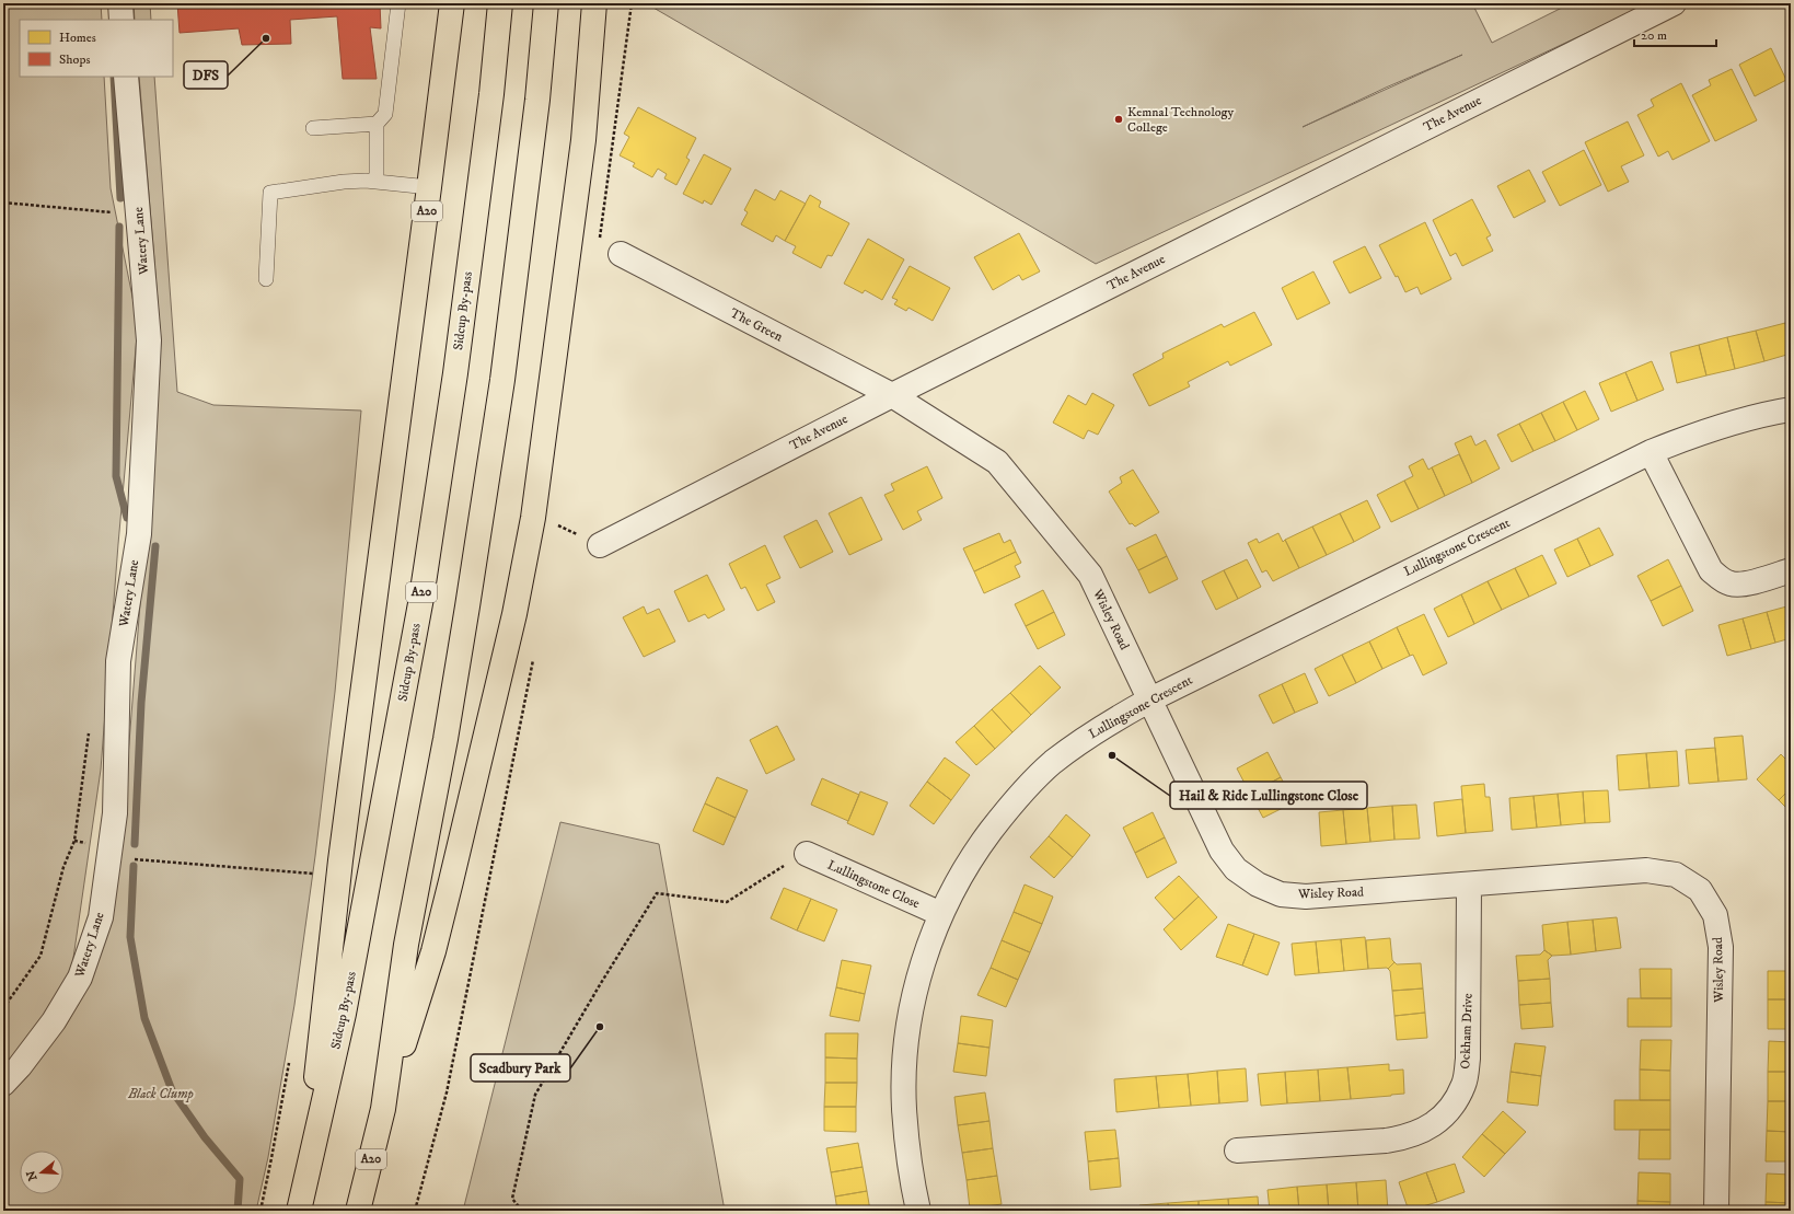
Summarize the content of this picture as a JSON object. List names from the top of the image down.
{
  "streets": {
    "highway": ["A20", "Sidcup By-pass"],
    "street": [
      "The Avenue",
      "Watery Lane",
      "The Green",
      "Lullingstone Crescent",
      "Wisley Road",
      "Lullingstone Close",
      "Ockham Drive"
    ]
  },
  "crossings": [
    ["The Avenue", "The Green"],
    ["The Avenue", "Wisley Road"],
    ["A20", "Sidcup By-pass"],
    ["The Green", "Wisley Road"],
    ["Lullingstone Crescent", "Wisley Road"],
    ["Lullingstone Crescent", "Lullingstone Close"],
    ["Wisley Road", "Ockham Drive"]
  ],
  "parks": ["Black Clump"],
  "places": [
    "DFS",
    "Kemnal Technology College",
    "Hail & Ride Lullingstone Close",
    "Scadbury Park"
  ],
  "legend": ["Homes", "Shops"],
  "scale_bar": "20 m",
  "north": "left"
}
